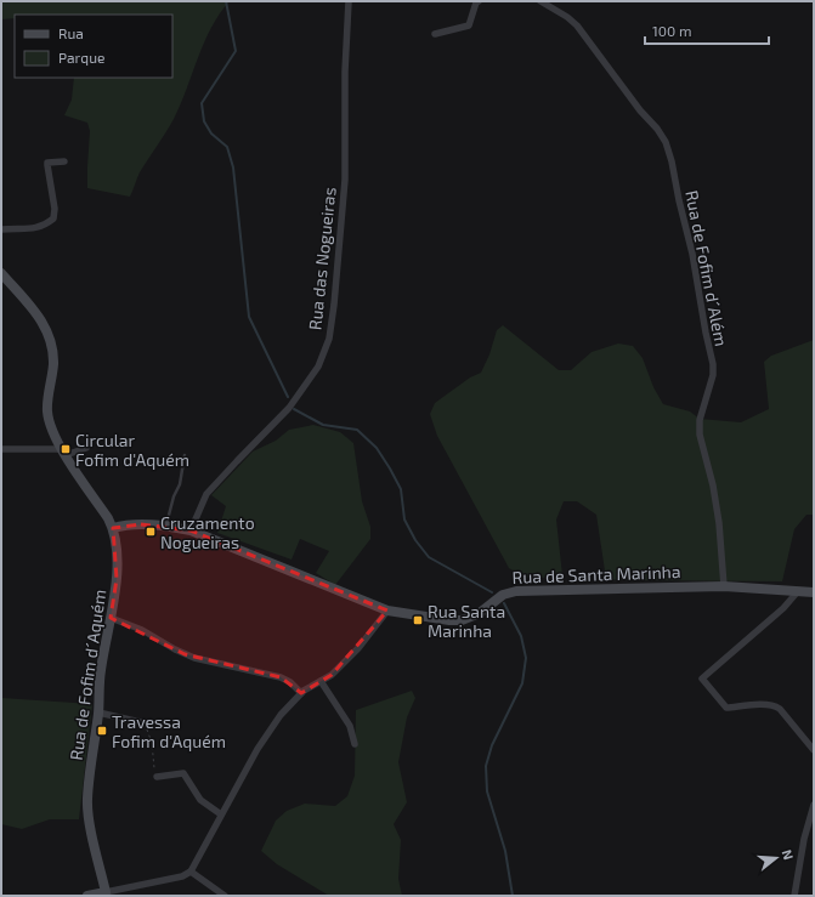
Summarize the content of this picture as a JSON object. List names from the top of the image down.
{
  "streets": {
    "street": [
      "Rua das Nogueiras",
      "Rua de Fofim d´Além",
      "Rua de Santa Marinha",
      "Rua de Fofim d´Aquém"
    ]
  },
  "crossings": [
    ["Rua das Nogueiras", "Rua de Santa Marinha"],
    ["Rua de Fofim d´Além", "Rua de Santa Marinha"],
    ["Rua de Santa Marinha", "Rua de Fofim d´Aquém"]
  ],
  "places": {
    "transit": [
      "Circular Fofim d'Aquém",
      "Cruzamento Nogueiras",
      "Rua Santa Marinha",
      "Travessa Fofim d'Aquém"
    ]
  },
  "legend": ["Rua", "Parque"],
  "scale_bar": "100 m",
  "north": "right"
}
